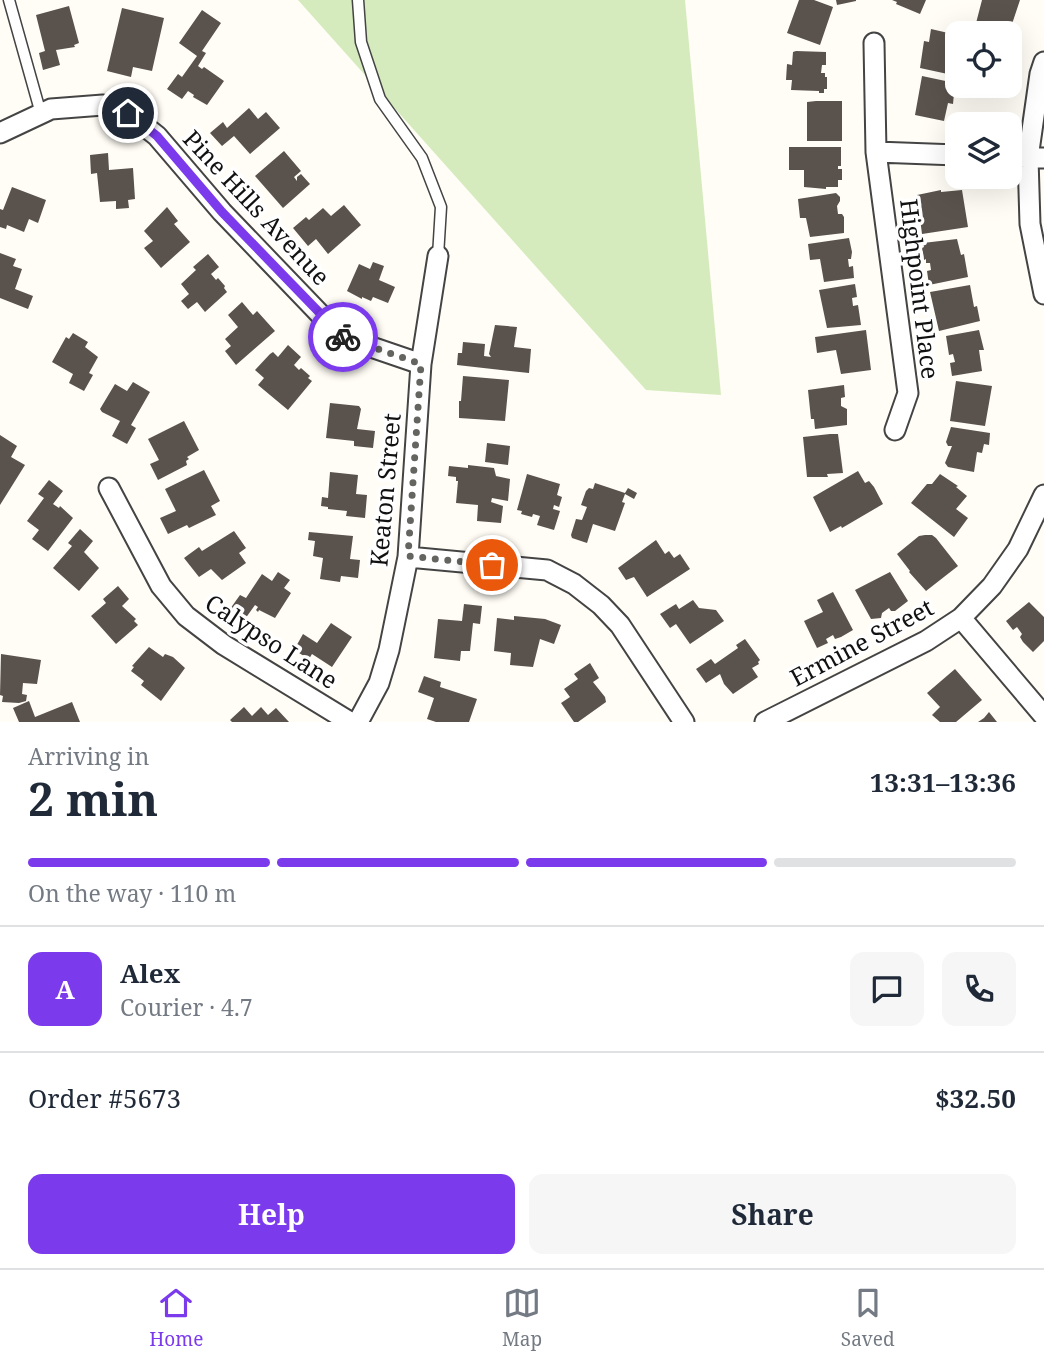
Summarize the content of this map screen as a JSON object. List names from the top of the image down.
{
  "streets": {
    "street": [
      "Pine Hills Avenue",
      "Highpoint Place",
      "Keaton Street",
      "Calypso Lane",
      "Ermine Street"
    ]
  },
  "crossings": [
    ["Pine Hills Avenue", "Keaton Street"]
  ],
  "page": {
    "heading": ["2 min", "Arriving in", "13:31–13:36"],
    "panel": [
      "Alex",
      "Courier · 4.7",
      "Order #5673",
      "$32.50"
    ],
    "bar": "On the way · 110 m",
    "round": "A",
    "buttons": ["Help", "Share"],
    "tabs": ["Home", "Map", "Saved"]
  }
}
